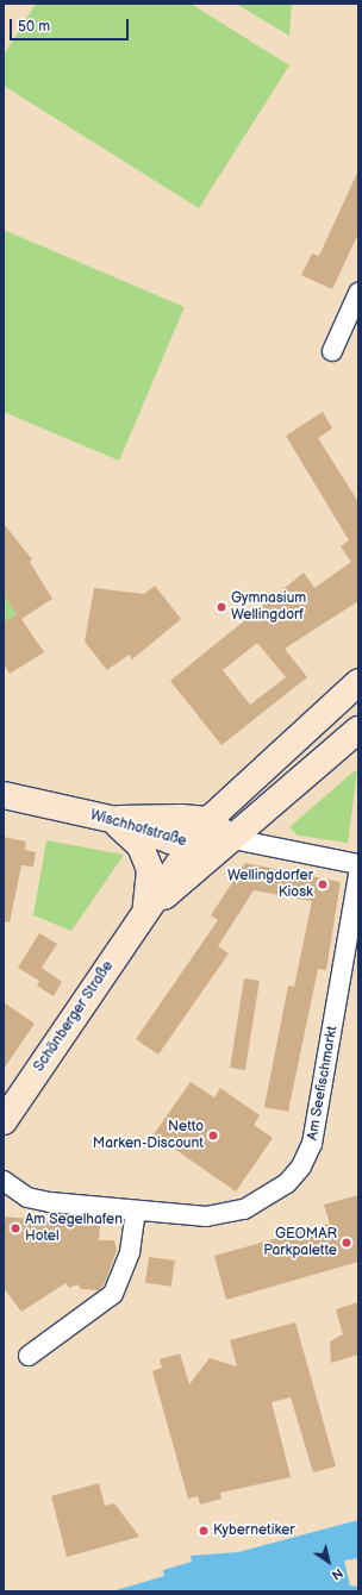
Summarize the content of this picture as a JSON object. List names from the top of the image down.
{
  "streets": {
    "main road": ["Wischhofstraße", "Schönberger Straße"],
    "street": ["Am Seefischmarkt"]
  },
  "crossings": [
    ["Wischhofstraße", "Schönberger Straße"]
  ],
  "places": [
    "Gymnasium Wellingdorf",
    "Wellingdorfer Kiosk",
    "Netto Marken-Discount",
    "Am Segelhafen Hotel",
    "GEOMAR Parkpalette",
    "Kybernetiker"
  ],
  "scale_bar": "50 m",
  "north": "bottom right"
}
